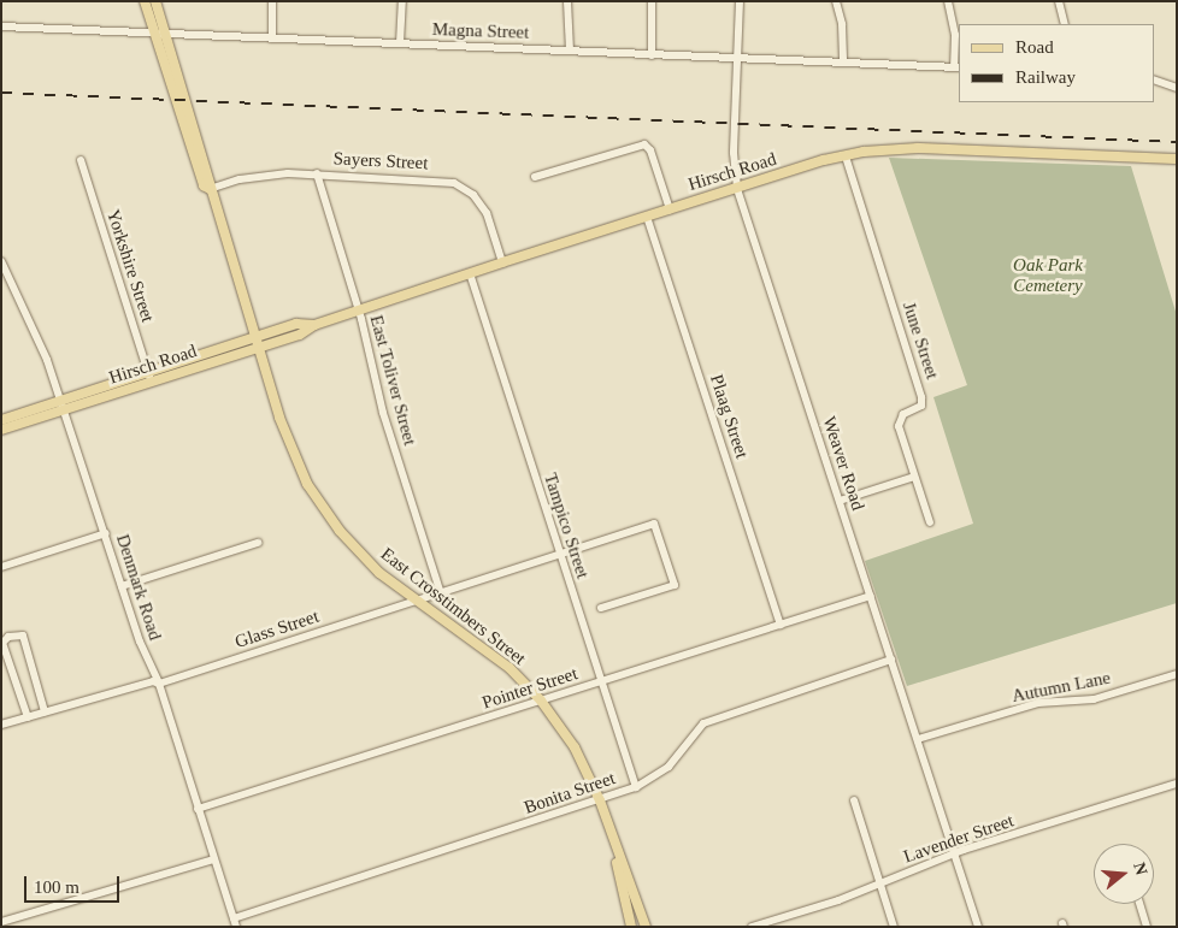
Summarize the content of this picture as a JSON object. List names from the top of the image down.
{
  "streets": {
    "main road": ["Hirsch Road", "East Crosstimbers Street"],
    "street": [
      "Magna Street",
      "Sayers Street",
      "Yorkshire Street",
      "June Street",
      "East Toliver Street",
      "Plaag Street",
      "Weaver Road",
      "Tampico Street",
      "Denmark Road",
      "Glass Street",
      "Autumn Lane",
      "Pointer Street",
      "Bonita Street",
      "Lavender Street"
    ]
  },
  "crossings": [
    ["Magna Street", "Weaver Road"],
    ["Magna Street", "East Crosstimbers Street"],
    ["Sayers Street", "Hirsch Road"],
    ["Sayers Street", "East Toliver Street"],
    ["Sayers Street", "East Crosstimbers Street"],
    ["Hirsch Road", "Yorkshire Street"],
    ["Hirsch Road", "June Street"],
    ["Hirsch Road", "East Toliver Street"],
    ["Hirsch Road", "Plaag Street"],
    ["Hirsch Road", "Weaver Road"],
    ["Hirsch Road", "Tampico Street"],
    ["Hirsch Road", "Denmark Road"],
    ["Hirsch Road", "East Crosstimbers Street"],
    ["East Toliver Street", "Glass Street"],
    ["Plaag Street", "Pointer Street"],
    ["Weaver Road", "Autumn Lane"],
    ["Weaver Road", "Pointer Street"],
    ["Weaver Road", "Bonita Street"],
    ["Weaver Road", "Lavender Street"],
    ["Tampico Street", "Glass Street"],
    ["Tampico Street", "Pointer Street"],
    ["Tampico Street", "Bonita Street"],
    ["Denmark Road", "Glass Street"],
    ["Denmark Road", "Pointer Street"],
    ["Denmark Road", "Bonita Street"],
    ["East Crosstimbers Street", "Glass Street"],
    ["East Crosstimbers Street", "Pointer Street"],
    ["East Crosstimbers Street", "Bonita Street"]
  ],
  "parks": ["Oak Park Cemetery"],
  "legend": ["Road", "Railway"],
  "scale_bar": "100 m",
  "north": "right"
}
